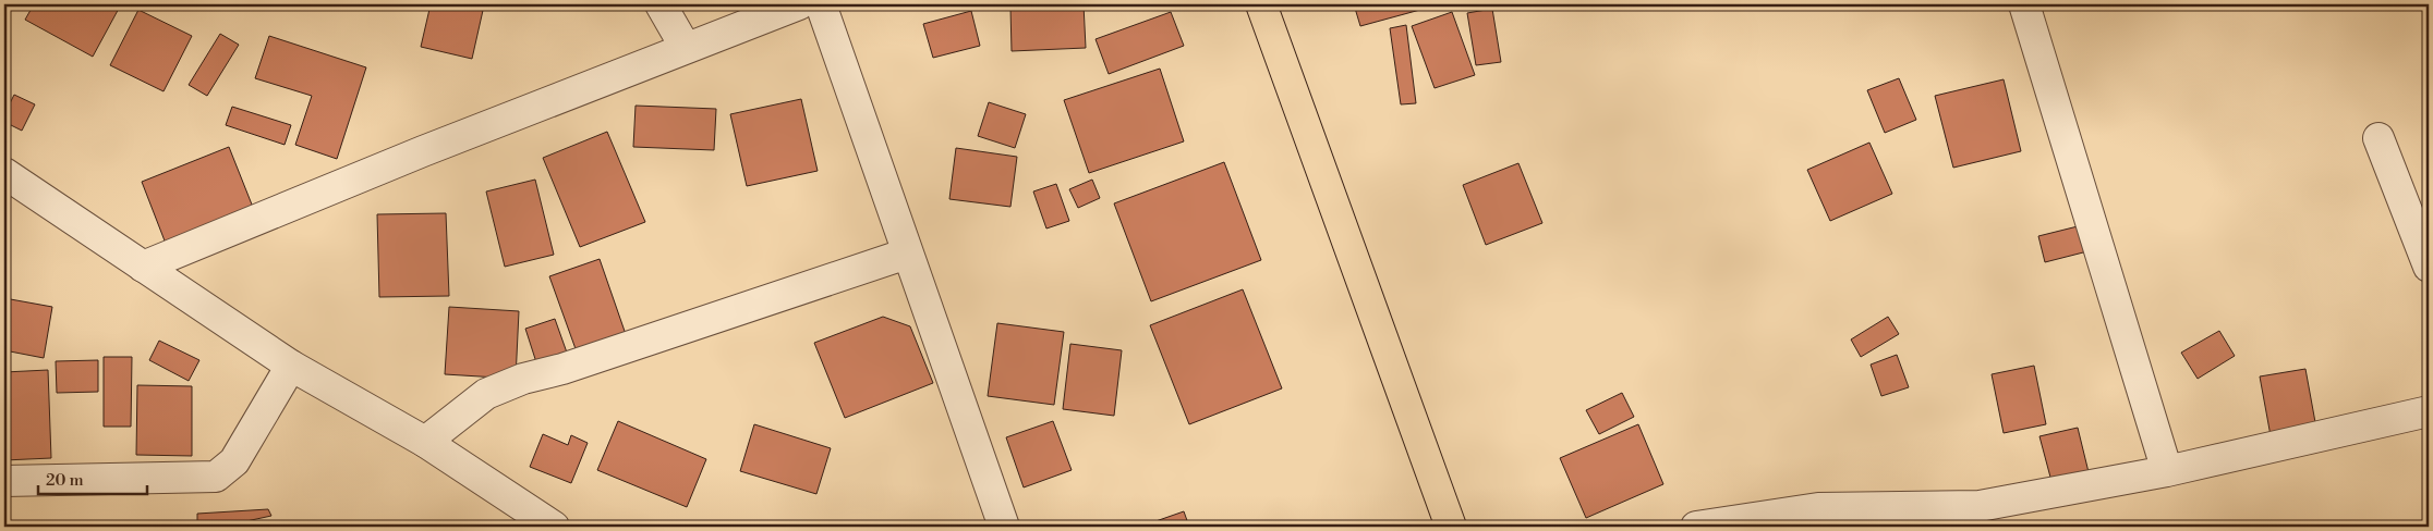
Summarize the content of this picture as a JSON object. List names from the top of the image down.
{
  "scale_bar": "20 m"
}
